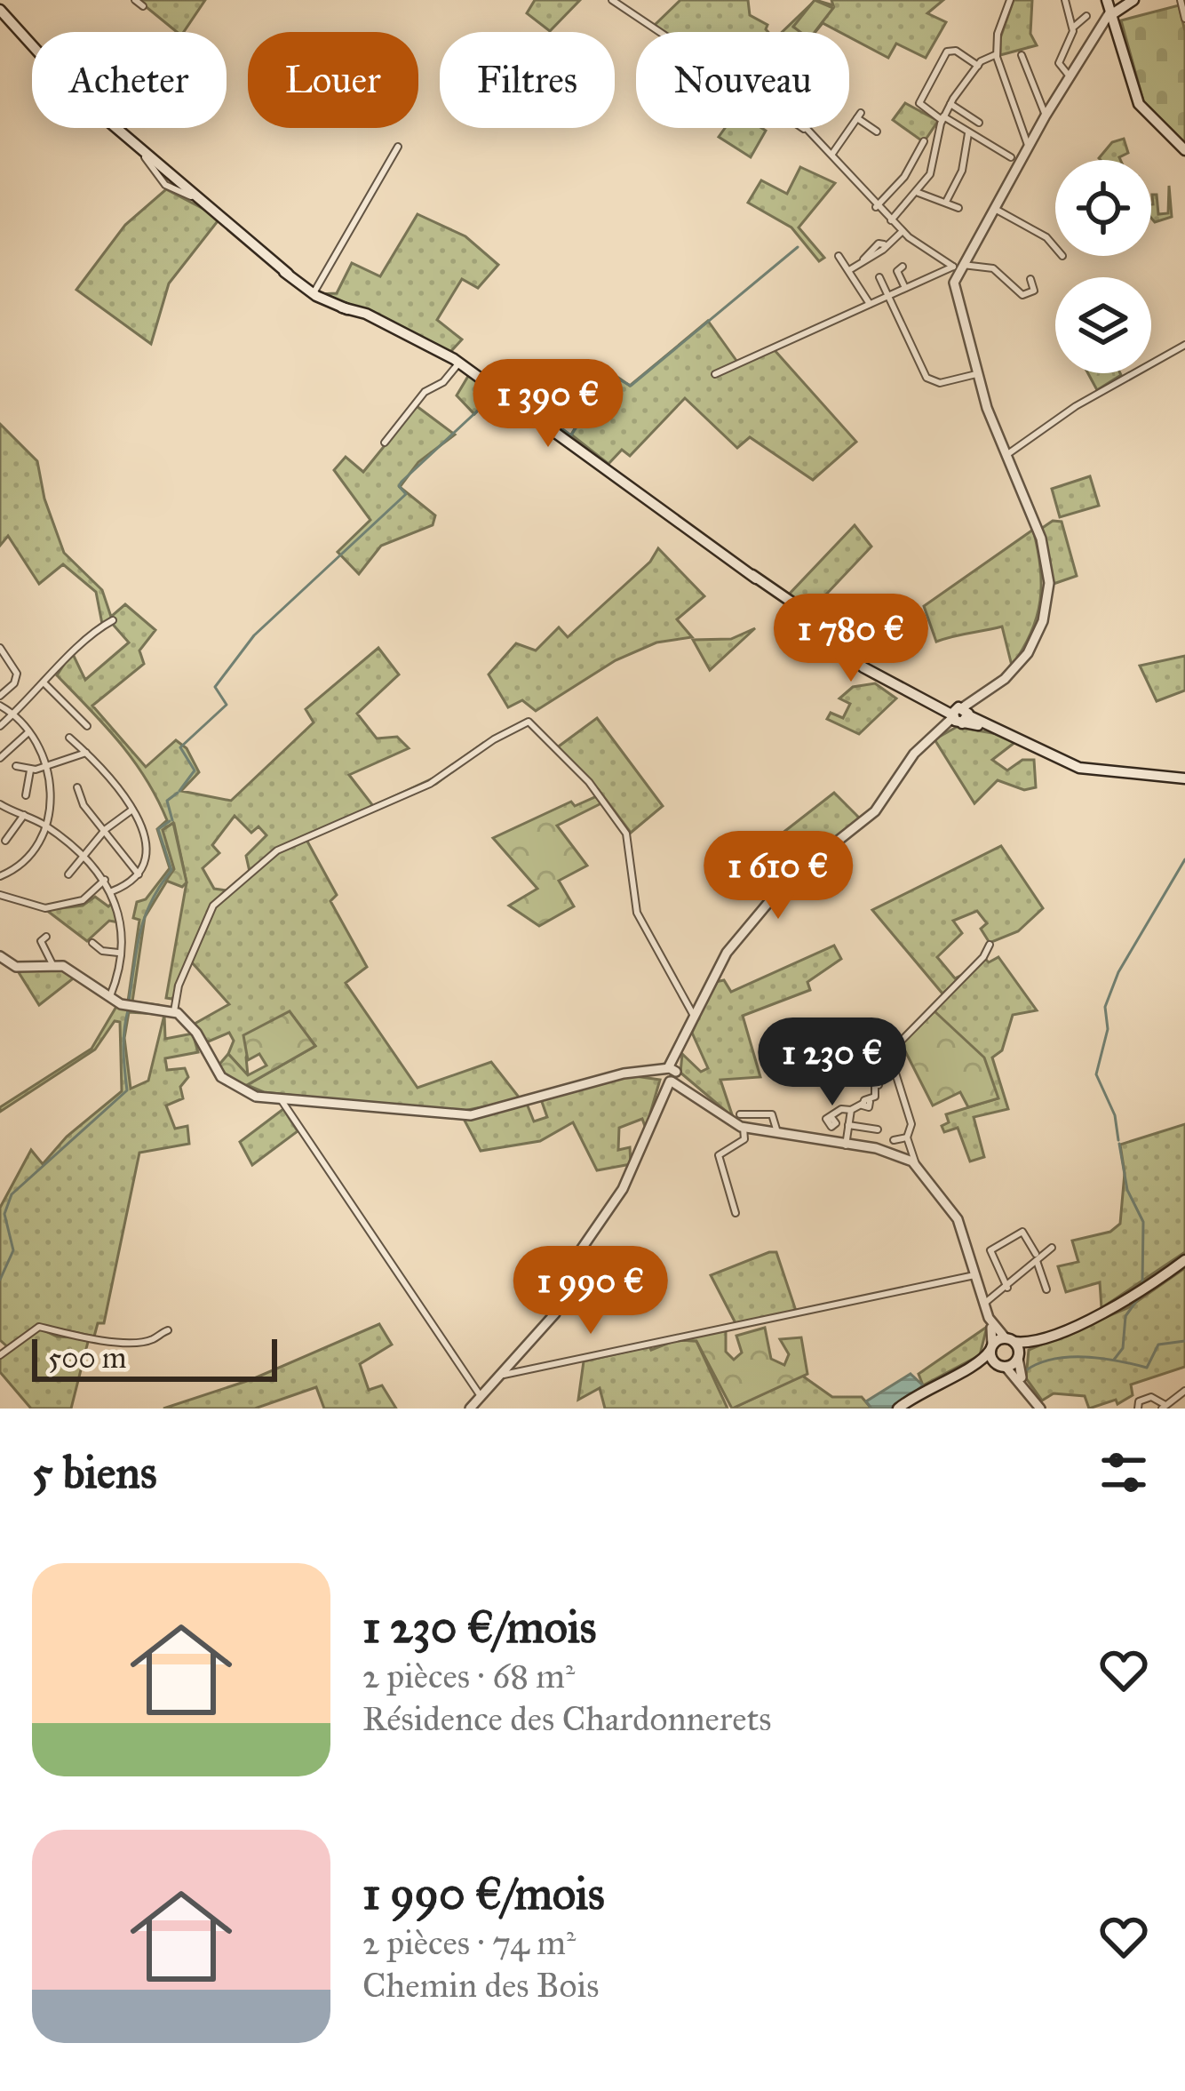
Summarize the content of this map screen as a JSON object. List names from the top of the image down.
{
  "scale_bar": "500 m",
  "page": {
    "chip": [
      "Acheter",
      "Louer",
      "Filtres",
      "Nouveau"
    ],
    "price": [
      "1 390 €",
      "1 780 €",
      "1 610 €",
      "1 230 €",
      "1 990 €"
    ],
    "scale": "500 m",
    "heading": "5 biens",
    "list": [
      {
        "name": "1 230 €/mois",
        "note": "2 pièces · 68 m² · Résidence des Chardonnerets"
      },
      {
        "name": "1 990 €/mois",
        "note": "2 pièces · 74 m² · Chemin des Bois"
      }
    ]
  }
}
